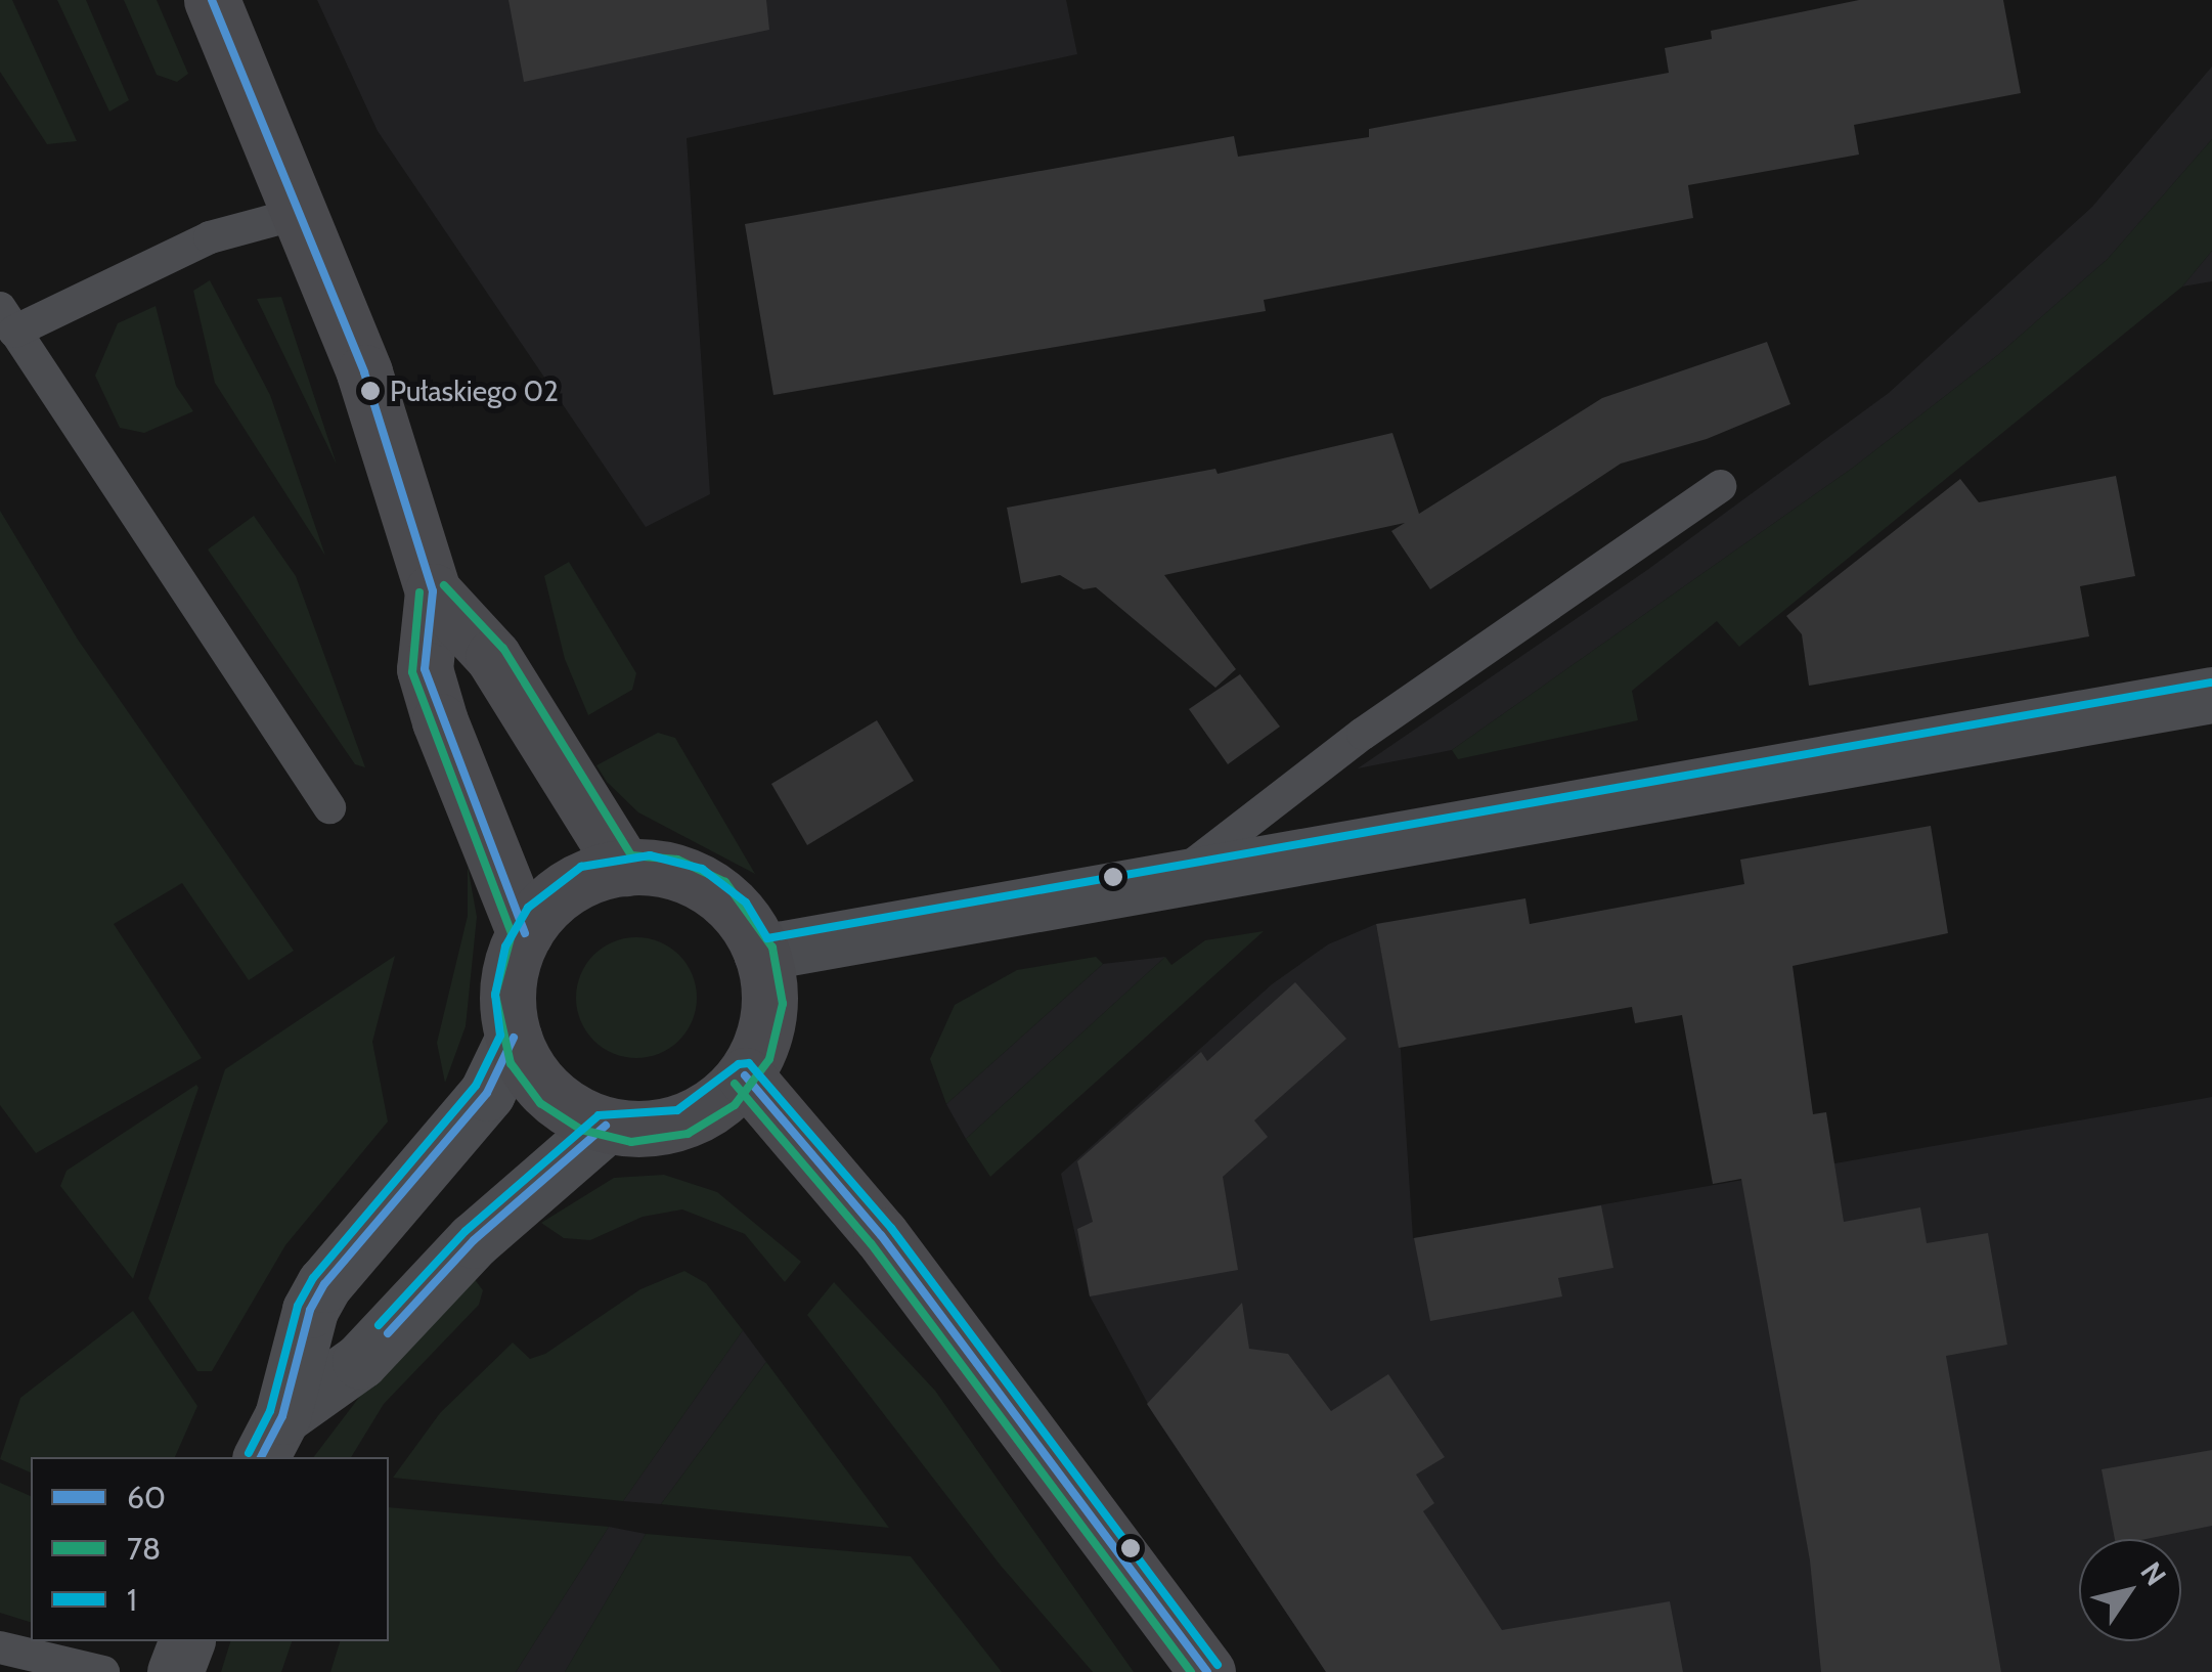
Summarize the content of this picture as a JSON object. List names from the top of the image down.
{
  "places": ["Pułaskiego 02"],
  "lines": ["transit line 60", "transit line 78", "transit line 1"],
  "legend": ["60", "78", "1"],
  "north": "top right"
}
